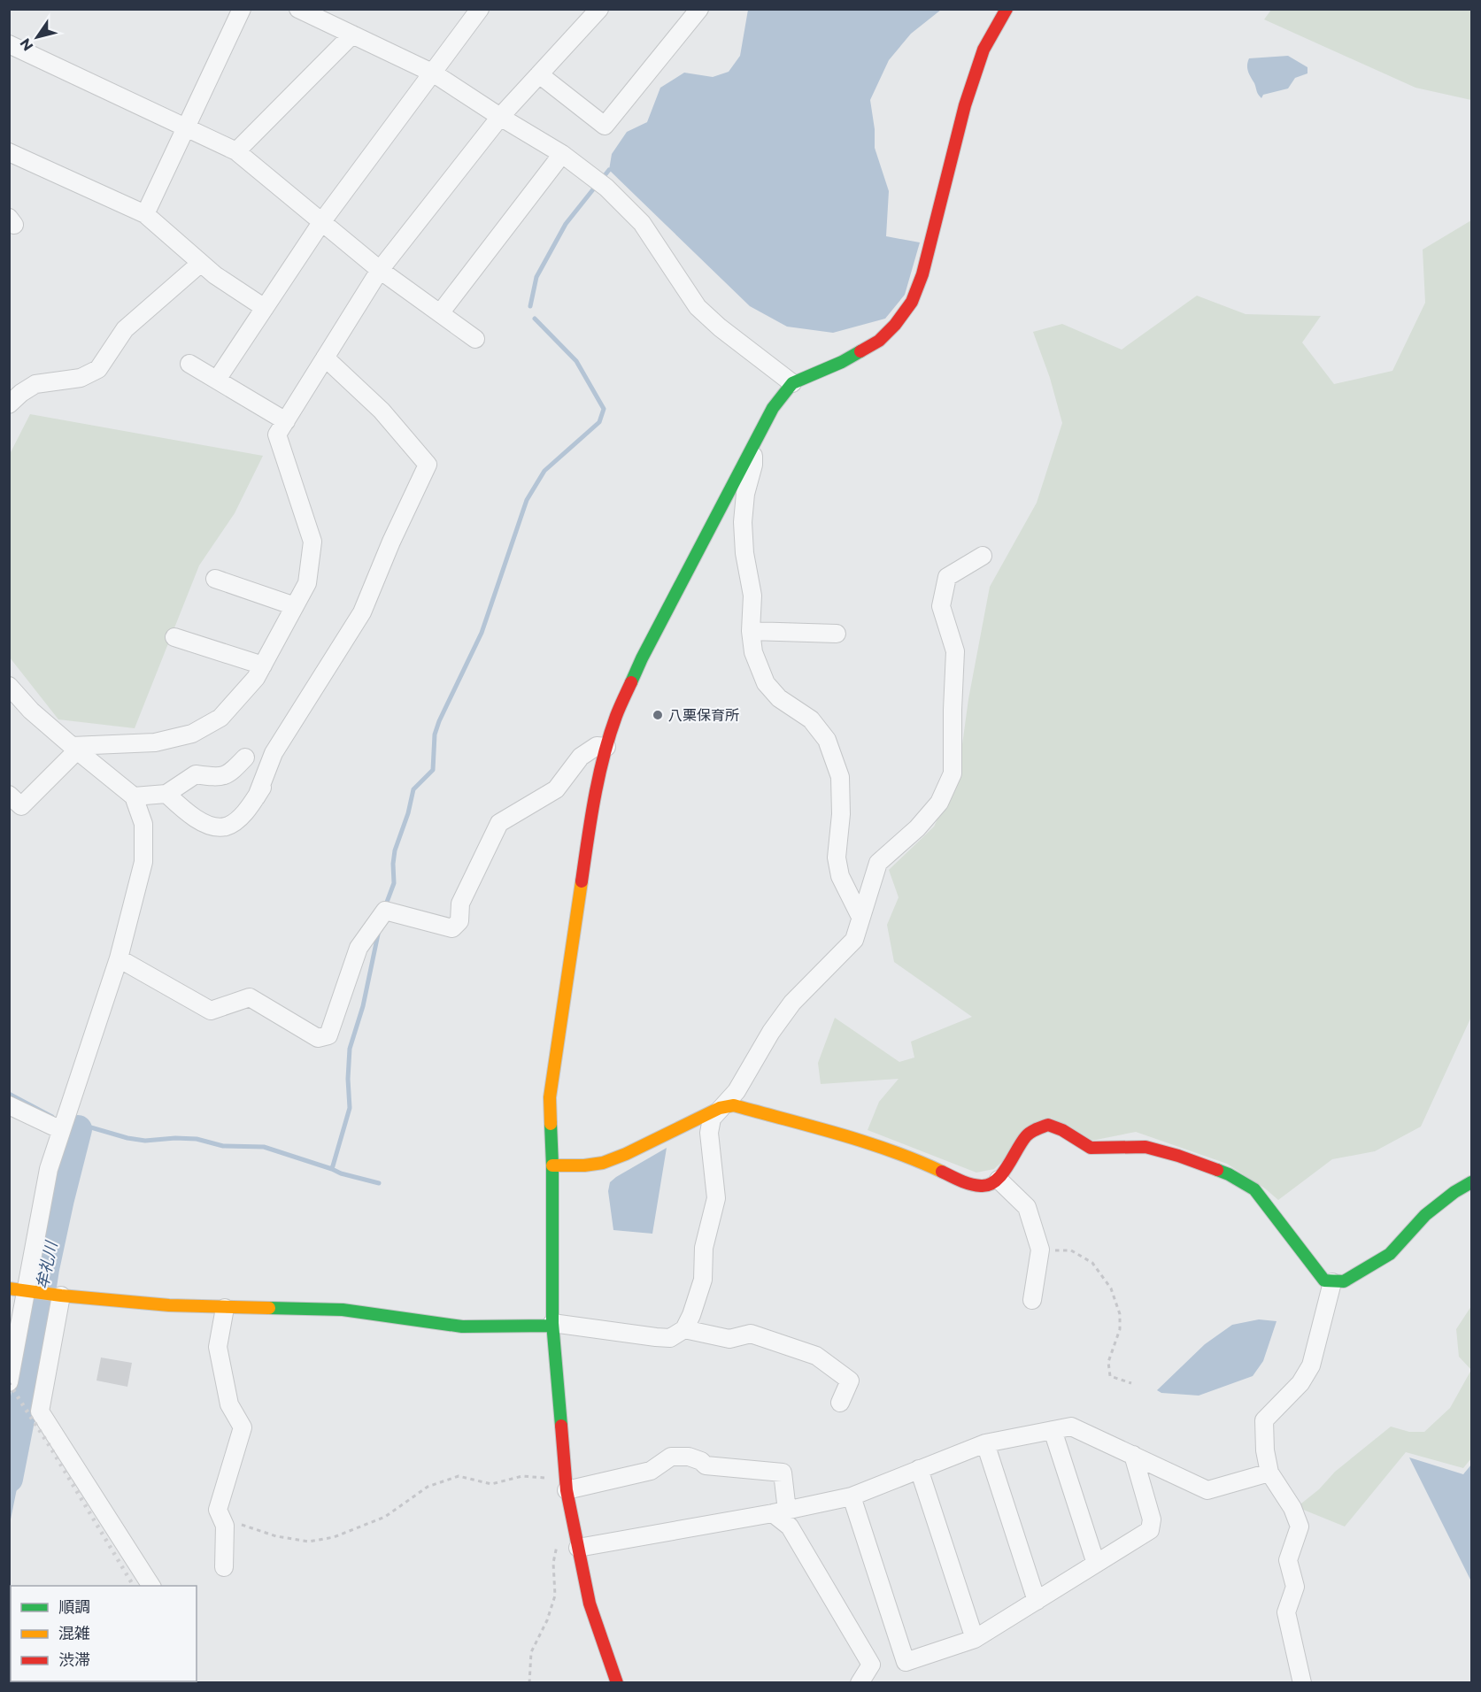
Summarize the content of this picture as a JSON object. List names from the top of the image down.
{
  "water": ["牟礼川"],
  "places": ["八栗保育所"],
  "legend": ["順調", "混雑", "渋滞"],
  "north": "bottom left"
}
